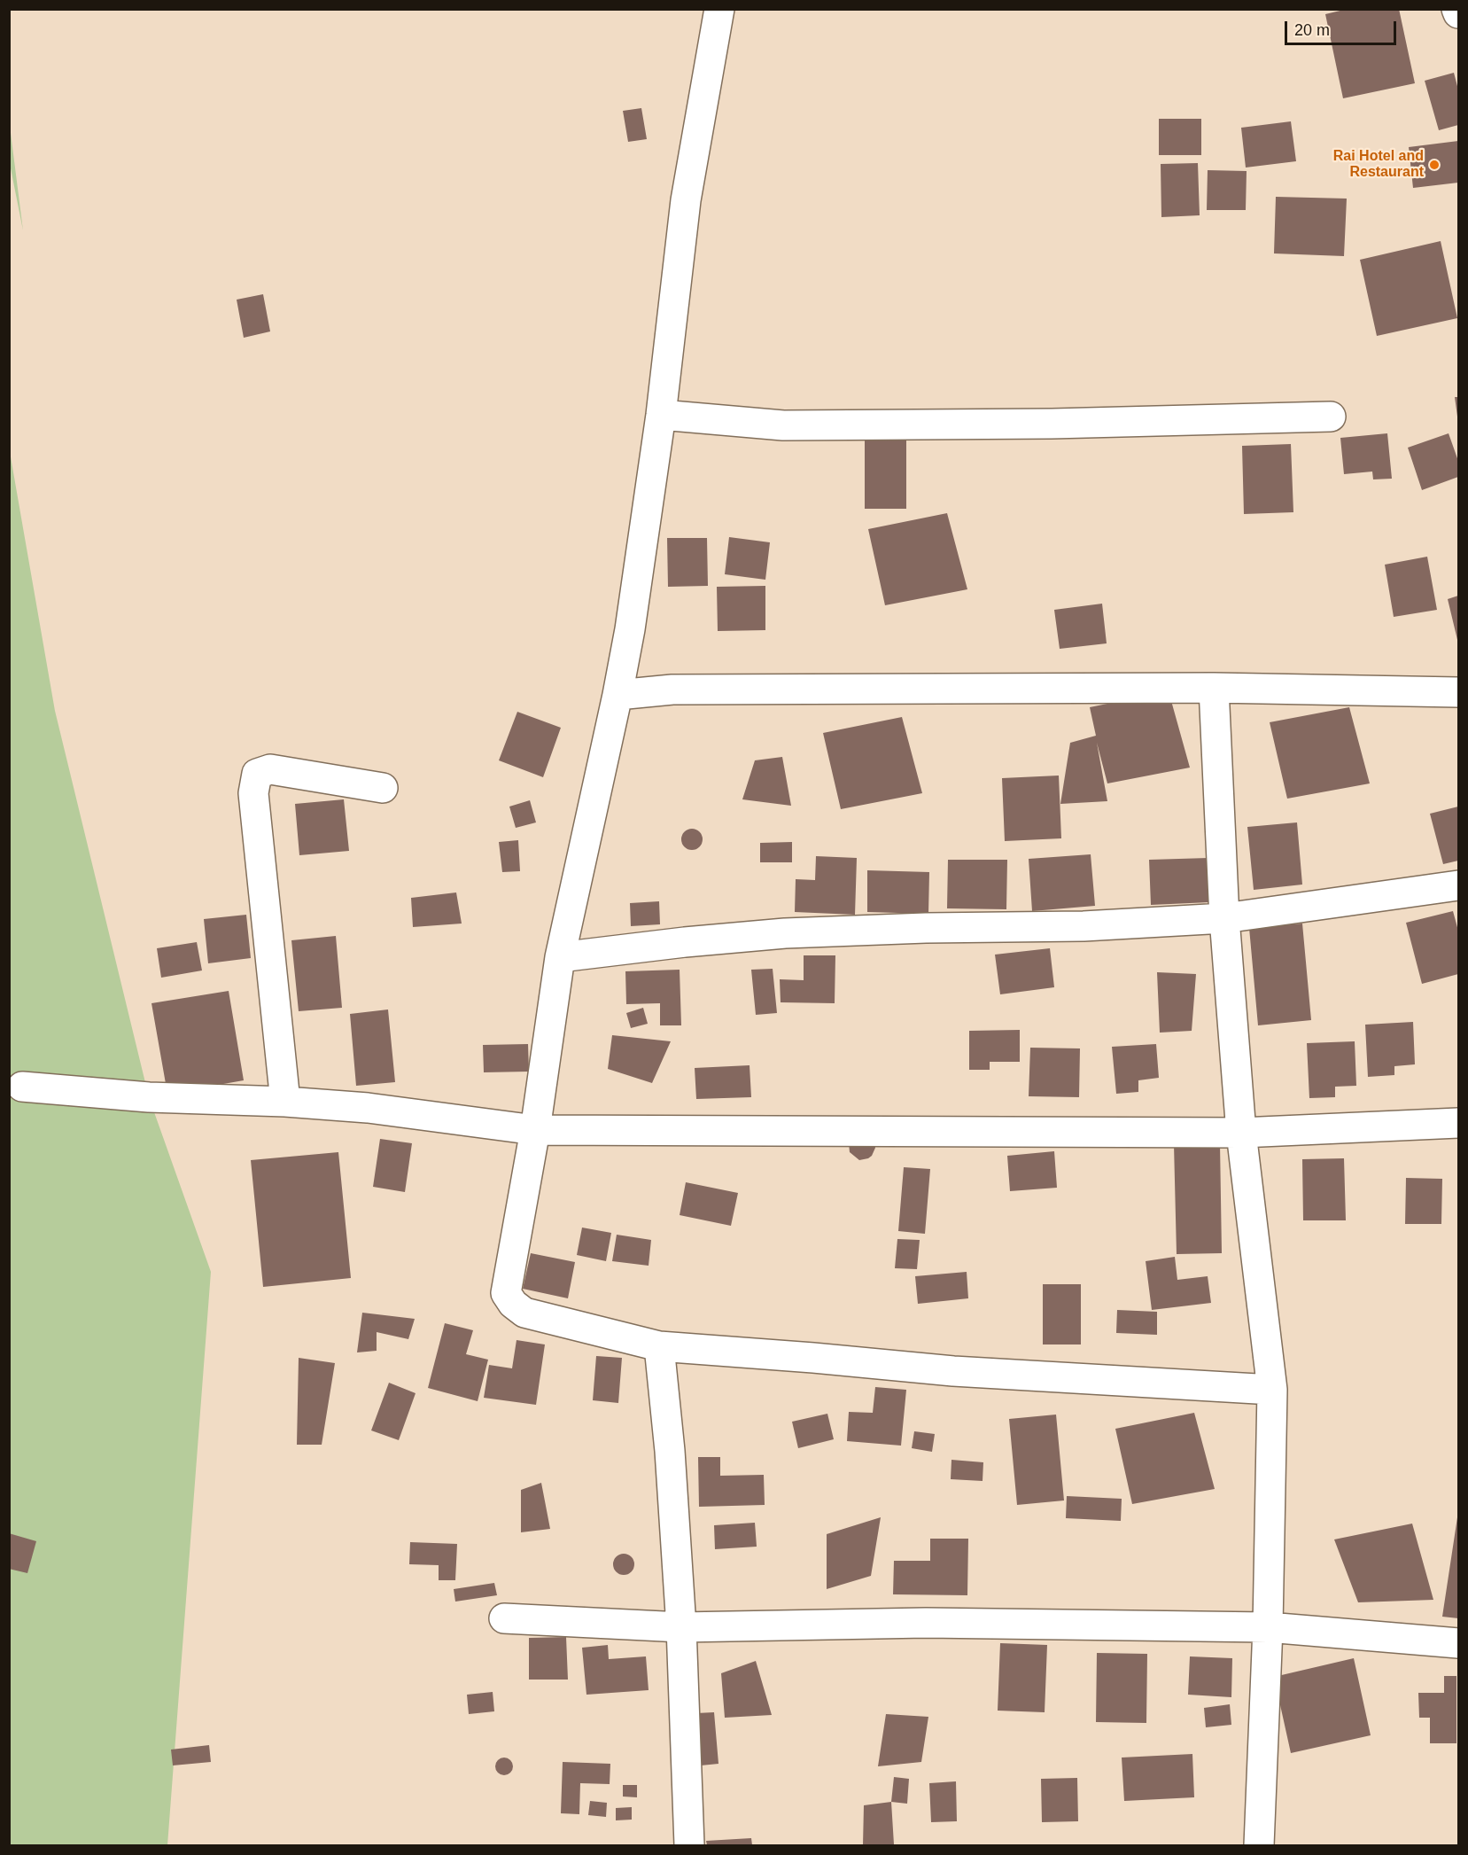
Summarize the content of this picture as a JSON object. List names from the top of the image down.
{
  "places": ["Rai Hotel and Restaurant"],
  "scale_bar": "20 m"
}
